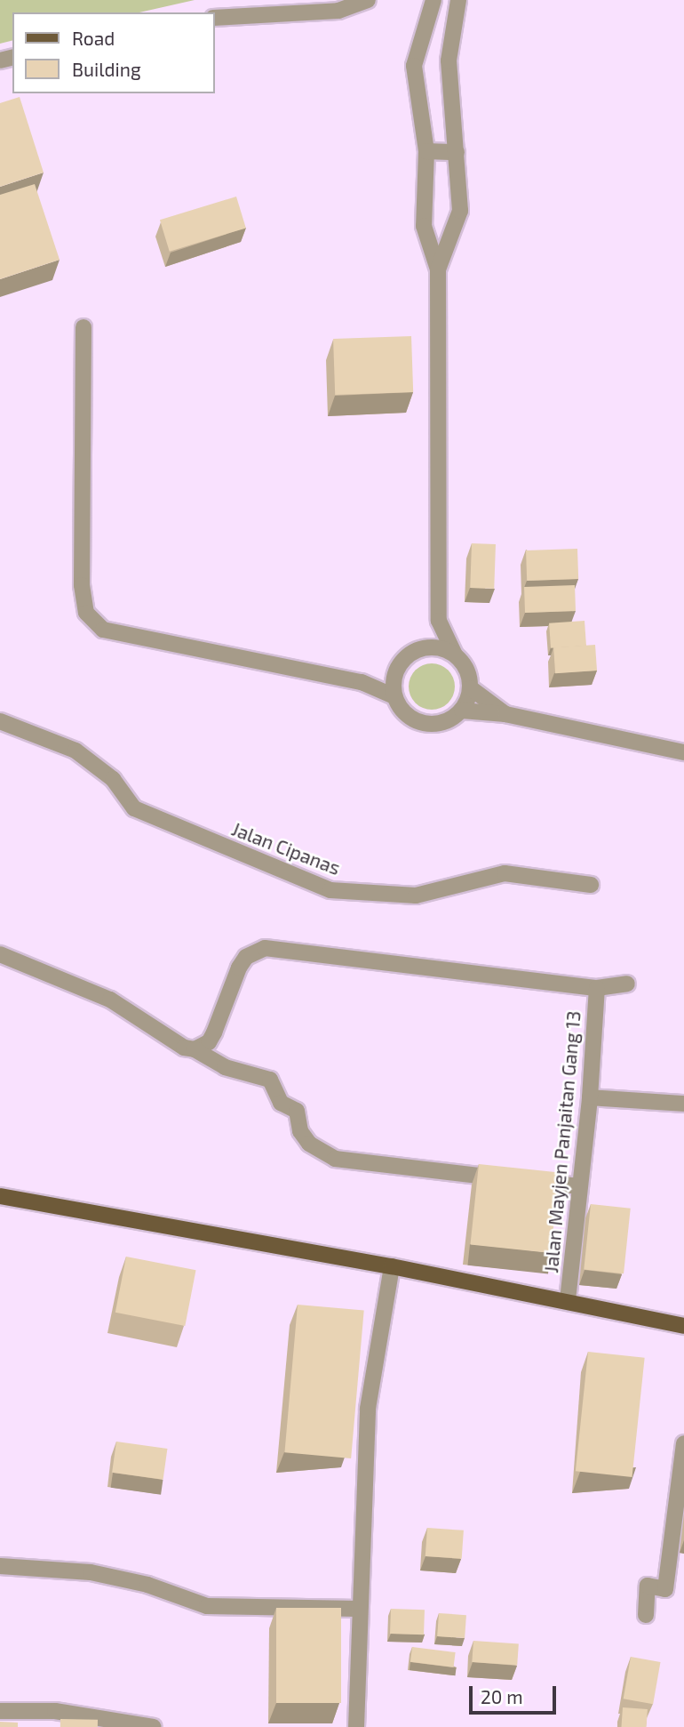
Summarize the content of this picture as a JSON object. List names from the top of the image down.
{
  "streets": {
    "street": ["Jalan Cipanas", "Jalan Mayjen Panjaitan Gang 13"]
  },
  "legend": ["Road", "Building"],
  "scale_bar": "20 m"
}
